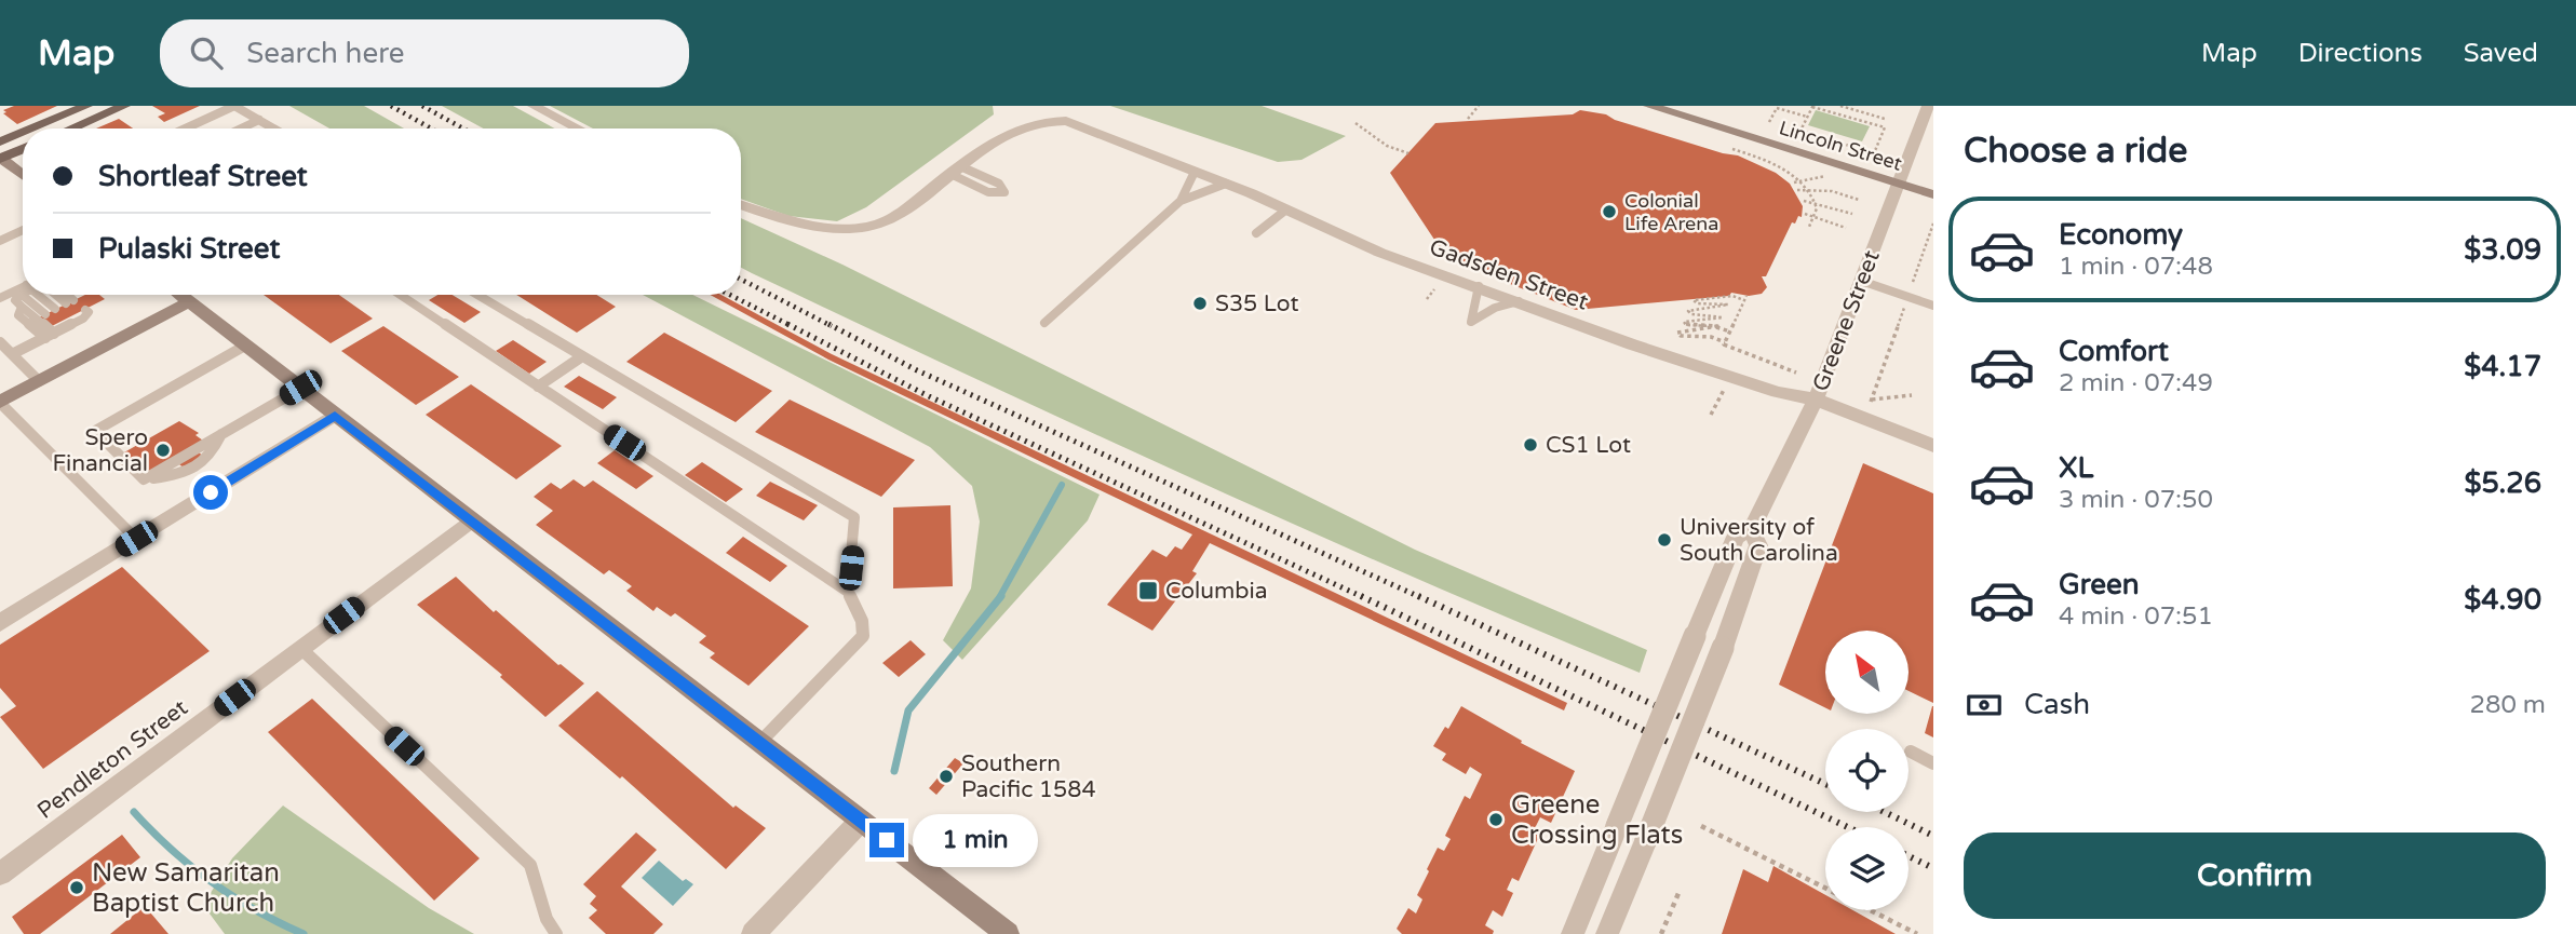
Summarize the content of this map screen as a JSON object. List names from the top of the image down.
{
  "streets": {
    "street": [
      "Lincoln Street",
      "Gadsden Street",
      "Greene Street",
      "Pendleton Street"
    ]
  },
  "crossings": [
    ["Lincoln Street", "Greene Street"],
    ["Gadsden Street", "Greene Street"]
  ],
  "places": {
    "other": [
      "Colonial Life Arena",
      "S35 Lot",
      "CS1 Lot",
      "Spero Financial",
      "University of South Carolina",
      "Southern Pacific 1584",
      "Greene Crossing Flats",
      "New Samaritan Baptist Church"
    ],
    "transit": ["Columbia"]
  },
  "north": "top left",
  "page": {
    "header": "Map",
    "search": "Search here",
    "nav": ["Map", "Directions", "Saved"],
    "heading": "Choose a ride",
    "banner": ["Shortleaf Street", "Pulaski Street"],
    "list": [
      {
        "name": "Economy",
        "note": "1 min · 07:48",
        "value": "$3.09"
      },
      {
        "name": "Comfort",
        "note": "2 min · 07:49",
        "value": "$4.17"
      },
      {
        "name": "XL",
        "note": "3 min · 07:50",
        "value": "$5.26"
      },
      {
        "name": "Green",
        "note": "4 min · 07:51",
        "value": "$4.90"
      }
    ],
    "pay": ["Cash", "280 m"],
    "bubble": "1 min",
    "buttons": "Confirm"
  }
}
